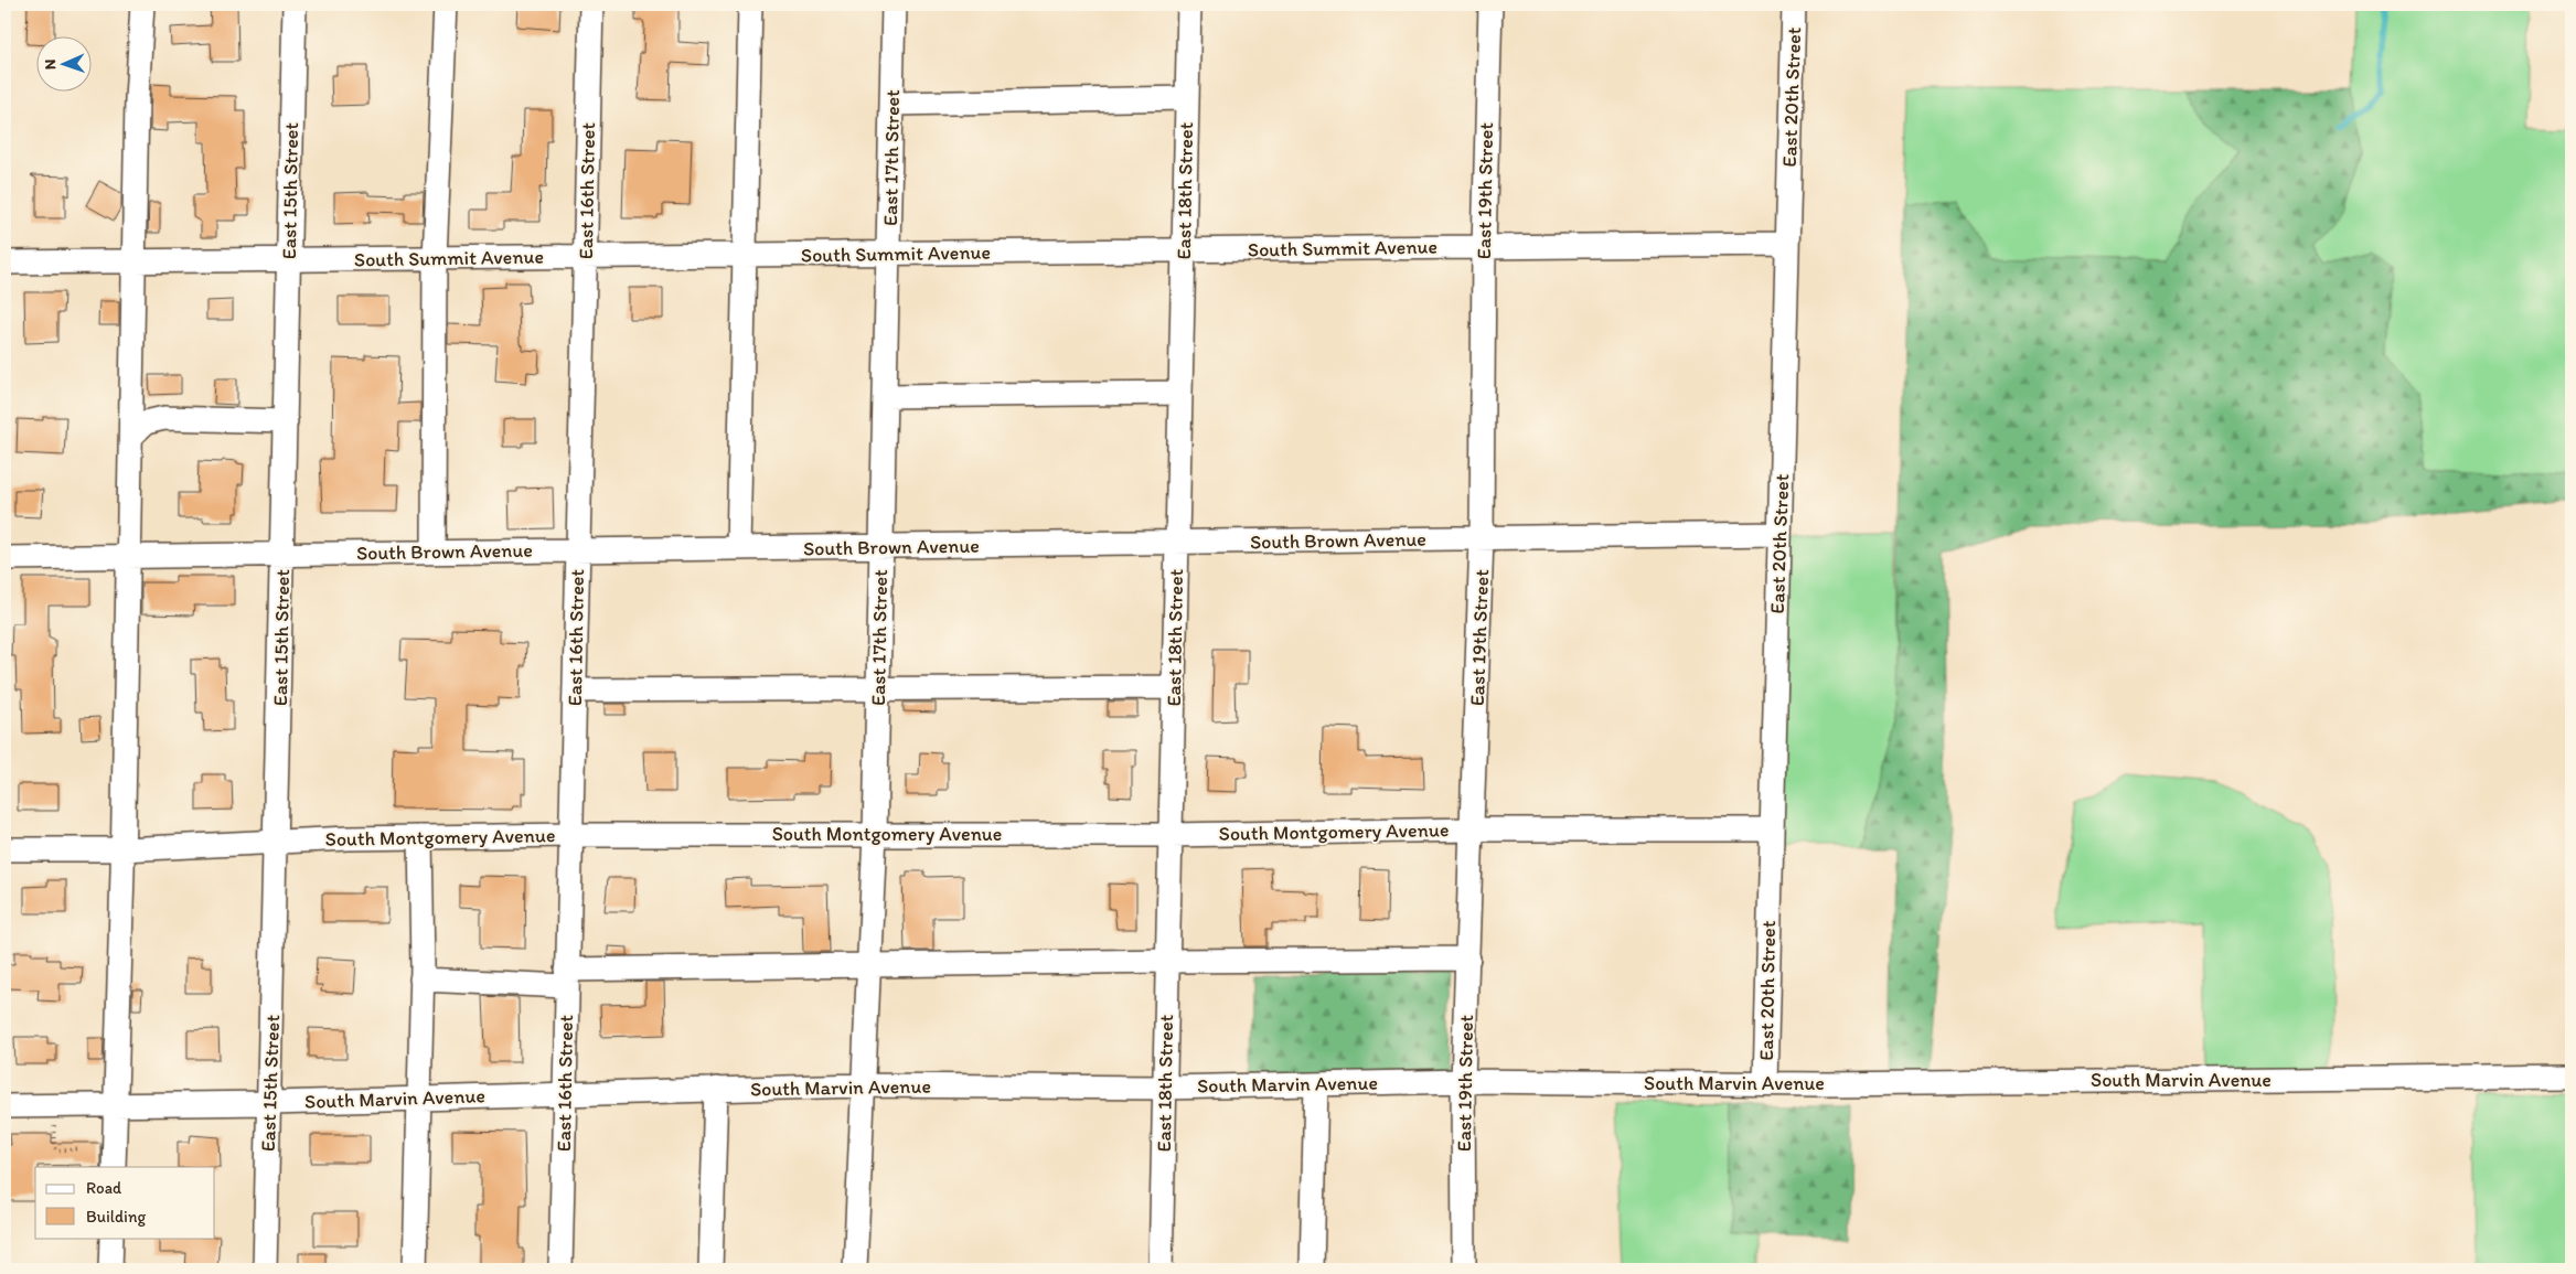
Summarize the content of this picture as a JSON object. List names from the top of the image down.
{
  "streets": {
    "street": [
      "East 20th Street",
      "East 17th Street",
      "East 15th Street",
      "East 16th Street",
      "East 18th Street",
      "East 19th Street",
      "South Summit Avenue",
      "South Brown Avenue",
      "South Montgomery Avenue",
      "South Marvin Avenue"
    ]
  },
  "crossings": [
    ["East 20th Street", "South Summit Avenue"],
    ["East 20th Street", "South Brown Avenue"],
    ["East 20th Street", "South Montgomery Avenue"],
    ["East 20th Street", "South Marvin Avenue"],
    ["East 17th Street", "South Summit Avenue"],
    ["East 17th Street", "South Brown Avenue"],
    ["East 17th Street", "South Montgomery Avenue"],
    ["East 17th Street", "South Marvin Avenue"],
    ["East 15th Street", "South Summit Avenue"],
    ["East 15th Street", "South Brown Avenue"],
    ["East 15th Street", "South Montgomery Avenue"],
    ["East 15th Street", "South Marvin Avenue"],
    ["East 16th Street", "South Summit Avenue"],
    ["East 16th Street", "South Brown Avenue"],
    ["East 16th Street", "South Montgomery Avenue"],
    ["East 16th Street", "South Marvin Avenue"],
    ["East 18th Street", "South Summit Avenue"],
    ["East 18th Street", "South Brown Avenue"],
    ["East 18th Street", "South Montgomery Avenue"],
    ["East 18th Street", "South Marvin Avenue"],
    ["East 19th Street", "South Summit Avenue"],
    ["East 19th Street", "South Brown Avenue"],
    ["East 19th Street", "South Montgomery Avenue"],
    ["East 19th Street", "South Marvin Avenue"]
  ],
  "legend": ["Road", "Building"],
  "north": "left"
}
